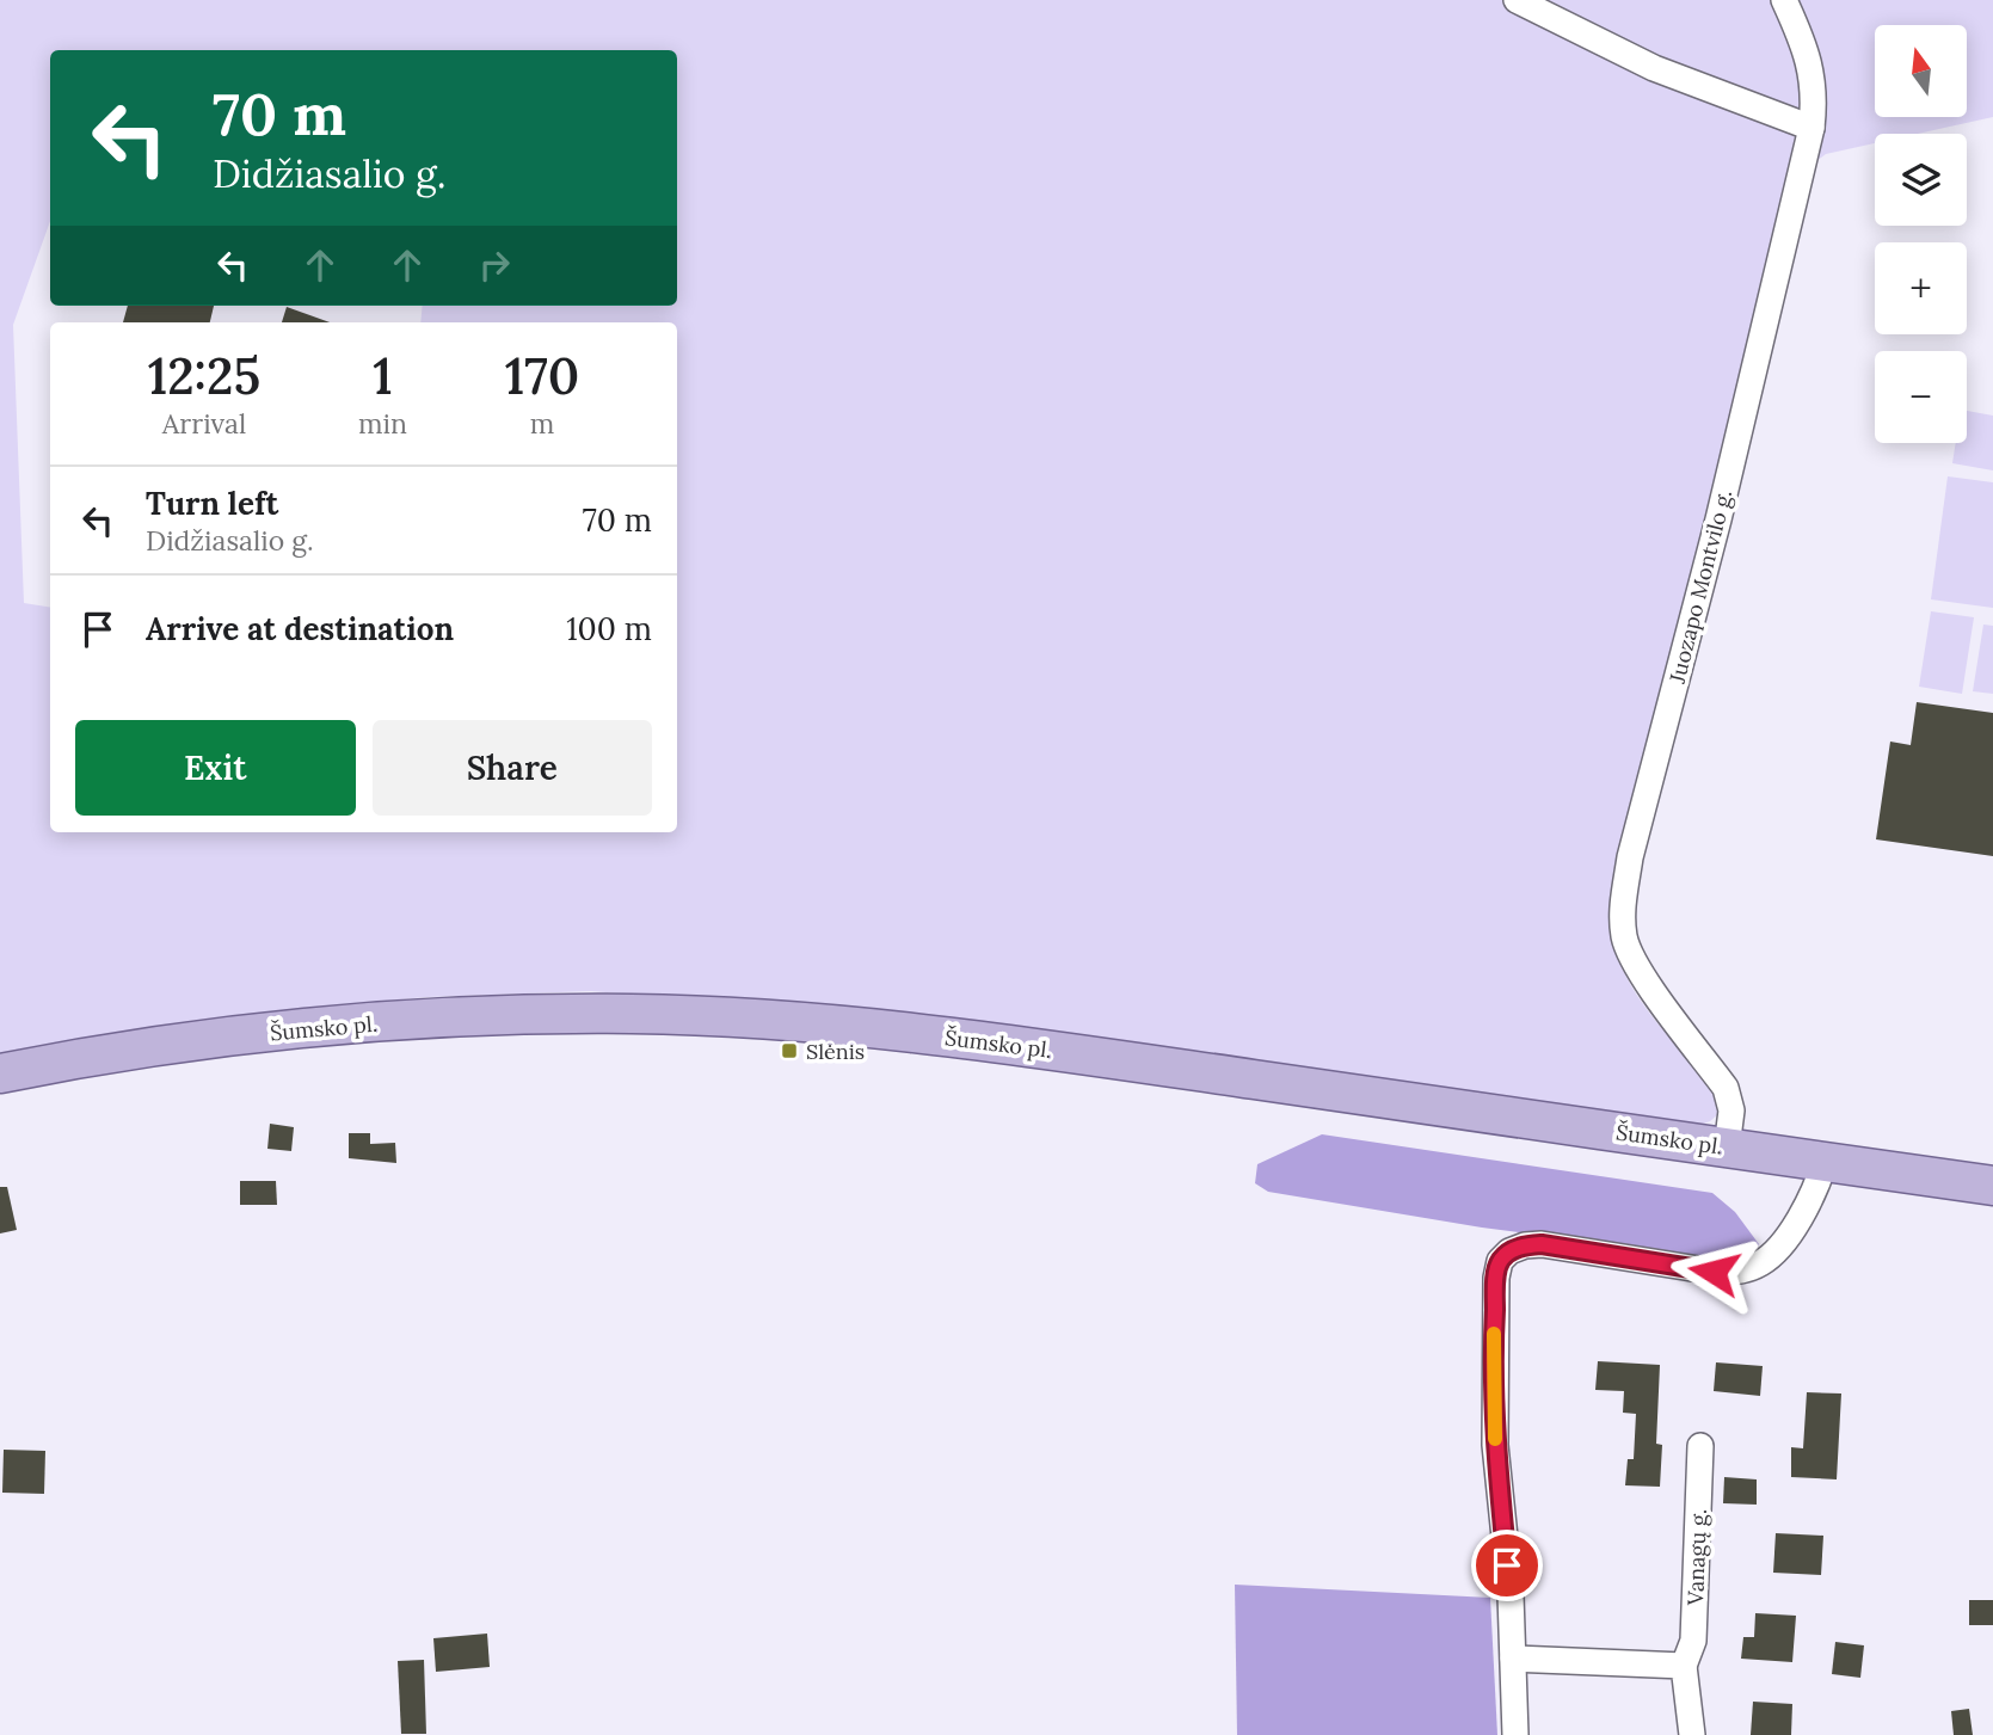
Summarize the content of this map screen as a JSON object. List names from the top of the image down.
{
  "streets": {
    "main road": ["Šumsko pl."],
    "street": ["Juozapo Montvilo g.", "Vanagų g."]
  },
  "crossings": [
    ["Juozapo Montvilo g.", "Šumsko pl."]
  ],
  "places": {
    "transit": ["Slėnis"]
  },
  "north": "top",
  "page": {
    "map_buttons": ["+", "−"],
    "turn": ["70 m", "Didžiasalio g."],
    "eta": [
      "12:25",
      "Arrival",
      "1",
      "min",
      "170",
      "m"
    ],
    "list": [
      {
        "name": "Turn left",
        "note": "Didžiasalio g.",
        "value": "70 m"
      },
      {
        "name": "Arrive at destination",
        "value": "100 m"
      }
    ],
    "buttons": ["Exit", "Share"]
  }
}
